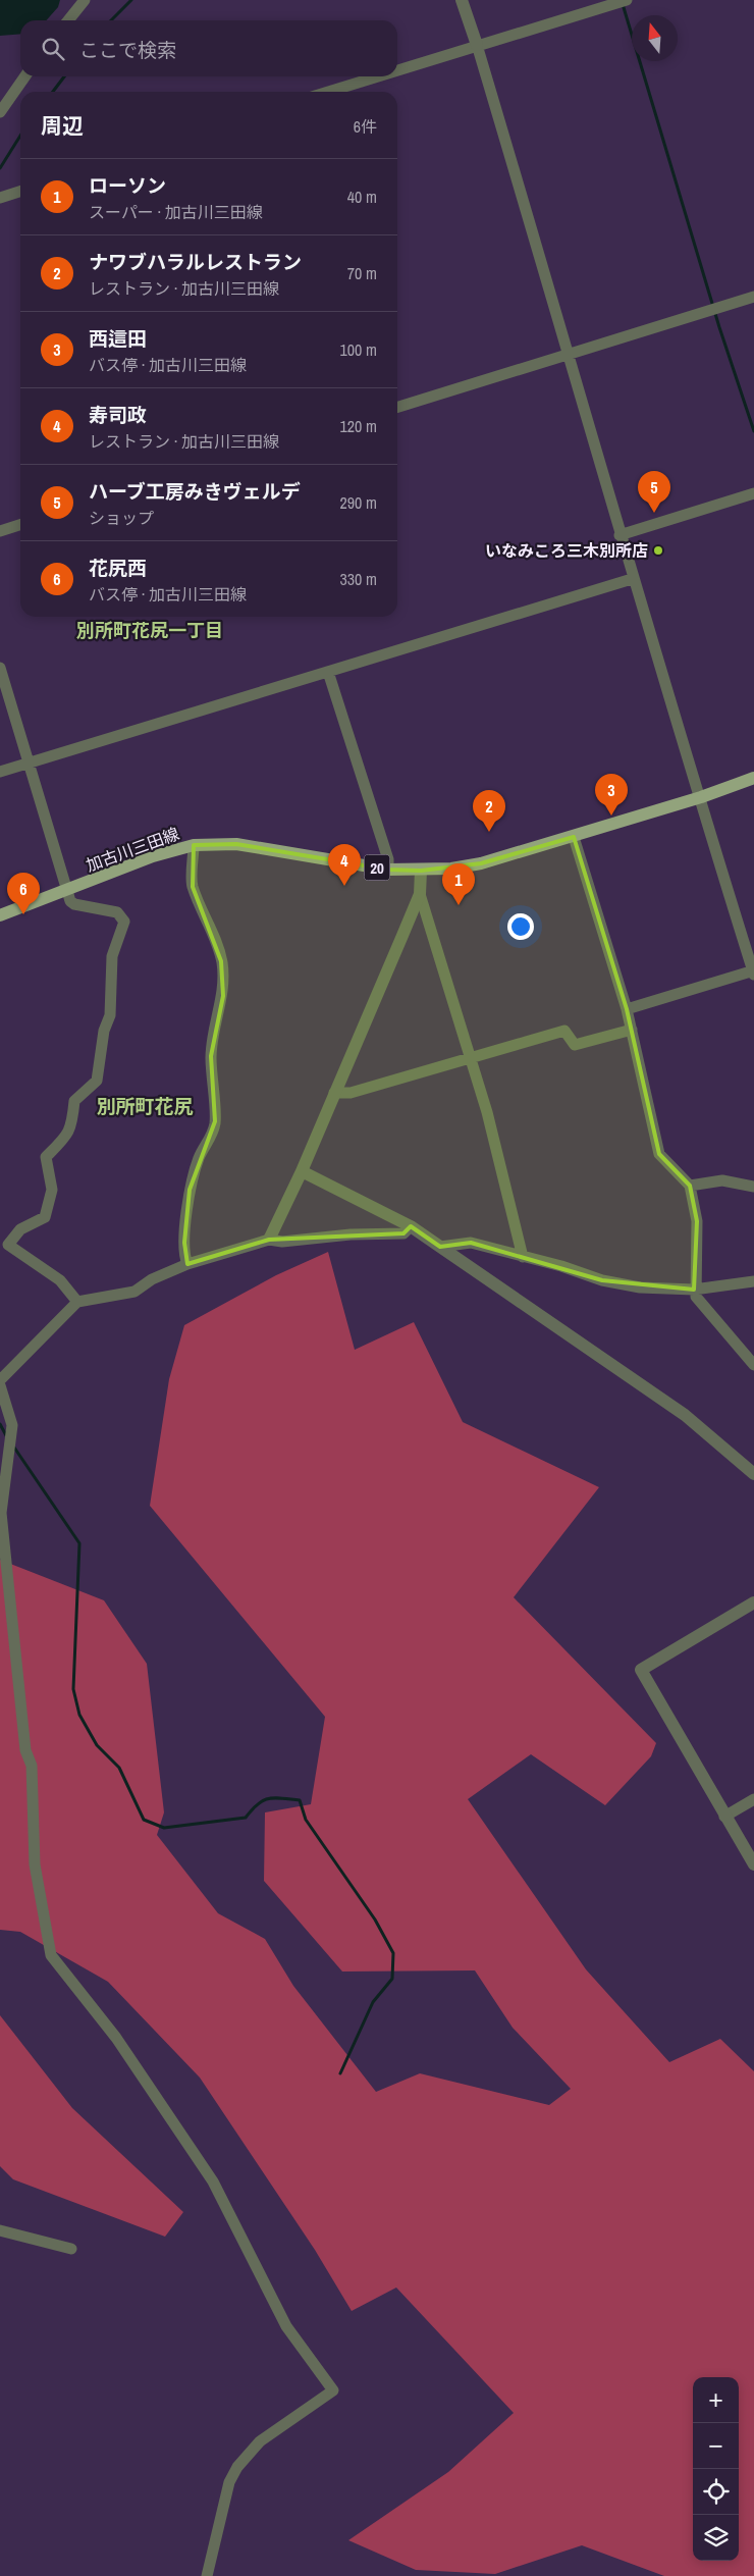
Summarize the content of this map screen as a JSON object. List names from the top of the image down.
{
  "streets": {
    "main road": ["加古川三田線", "20"]
  },
  "districts": ["別所町花尻一丁目", "別所町花尻"],
  "places": ["いなみころ三木別所店"],
  "north": "top",
  "page": {
    "search": "ここで検索",
    "heading": ["周辺", "6件"],
    "list": [
      {
        "mark": "1",
        "name": "ローソン",
        "note": "スーパー · 加古川三田線",
        "value": "40 m"
      },
      {
        "mark": "2",
        "name": "ナワブハラルレストラン",
        "note": "レストラン · 加古川三田線",
        "value": "70 m"
      },
      {
        "mark": "3",
        "name": "西這田",
        "note": "バス停 · 加古川三田線",
        "value": "100 m"
      },
      {
        "mark": "4",
        "name": "寿司政",
        "note": "レストラン · 加古川三田線",
        "value": "120 m"
      },
      {
        "mark": "5",
        "name": "ハーブ工房みきヴェルデ",
        "note": "ショップ",
        "value": "290 m"
      },
      {
        "mark": "6",
        "name": "花尻西",
        "note": "バス停 · 加古川三田線",
        "value": "330 m"
      }
    ],
    "pins": [
      "5",
      "3",
      "2",
      "4",
      "1",
      "6"
    ],
    "map_buttons": ["+", "−"]
  }
}
